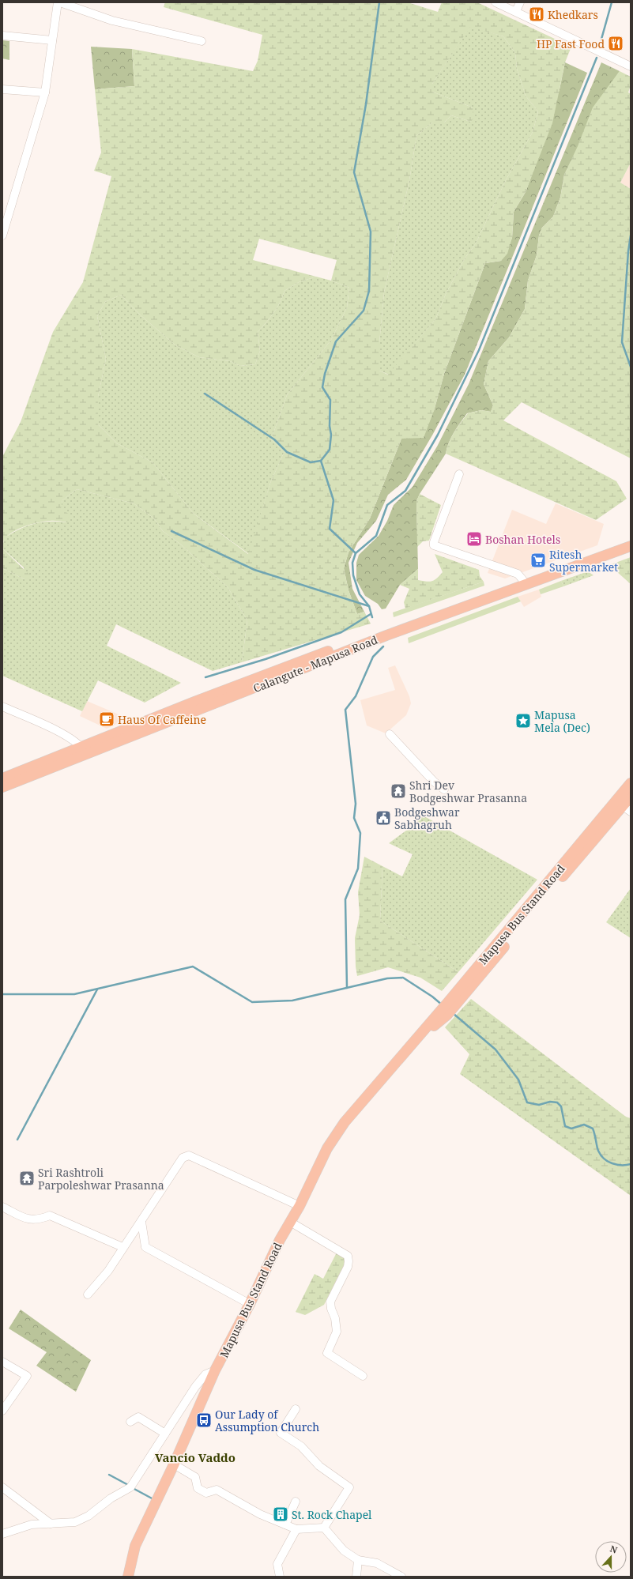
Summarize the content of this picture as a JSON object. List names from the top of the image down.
{
  "streets": {
    "main road": ["Calangute - Mapusa Road", "Mapusa Bus Stand Road"]
  },
  "districts": ["Vancio Vaddo"],
  "places": {
    "restaurant": ["Khedkars", "HP Fast Food"],
    "hotel": ["Boshan Hotels"],
    "supermarket": ["Ritesh Supermarket"],
    "cafe": ["Haus Of Caffeine"],
    "place": ["Mapusa Mela (Dec)"],
    "temple": ["Shri Dev Bodgeshwar Prasanna", "Sri Rashtroli Parpoleshwar Prasanna"],
    "public building": ["Bodgeshwar Sabhagruh"],
    "bus stop": ["Our Lady of Assumption Church"],
    "building": ["St. Rock Chapel"]
  },
  "north": "top"
}
